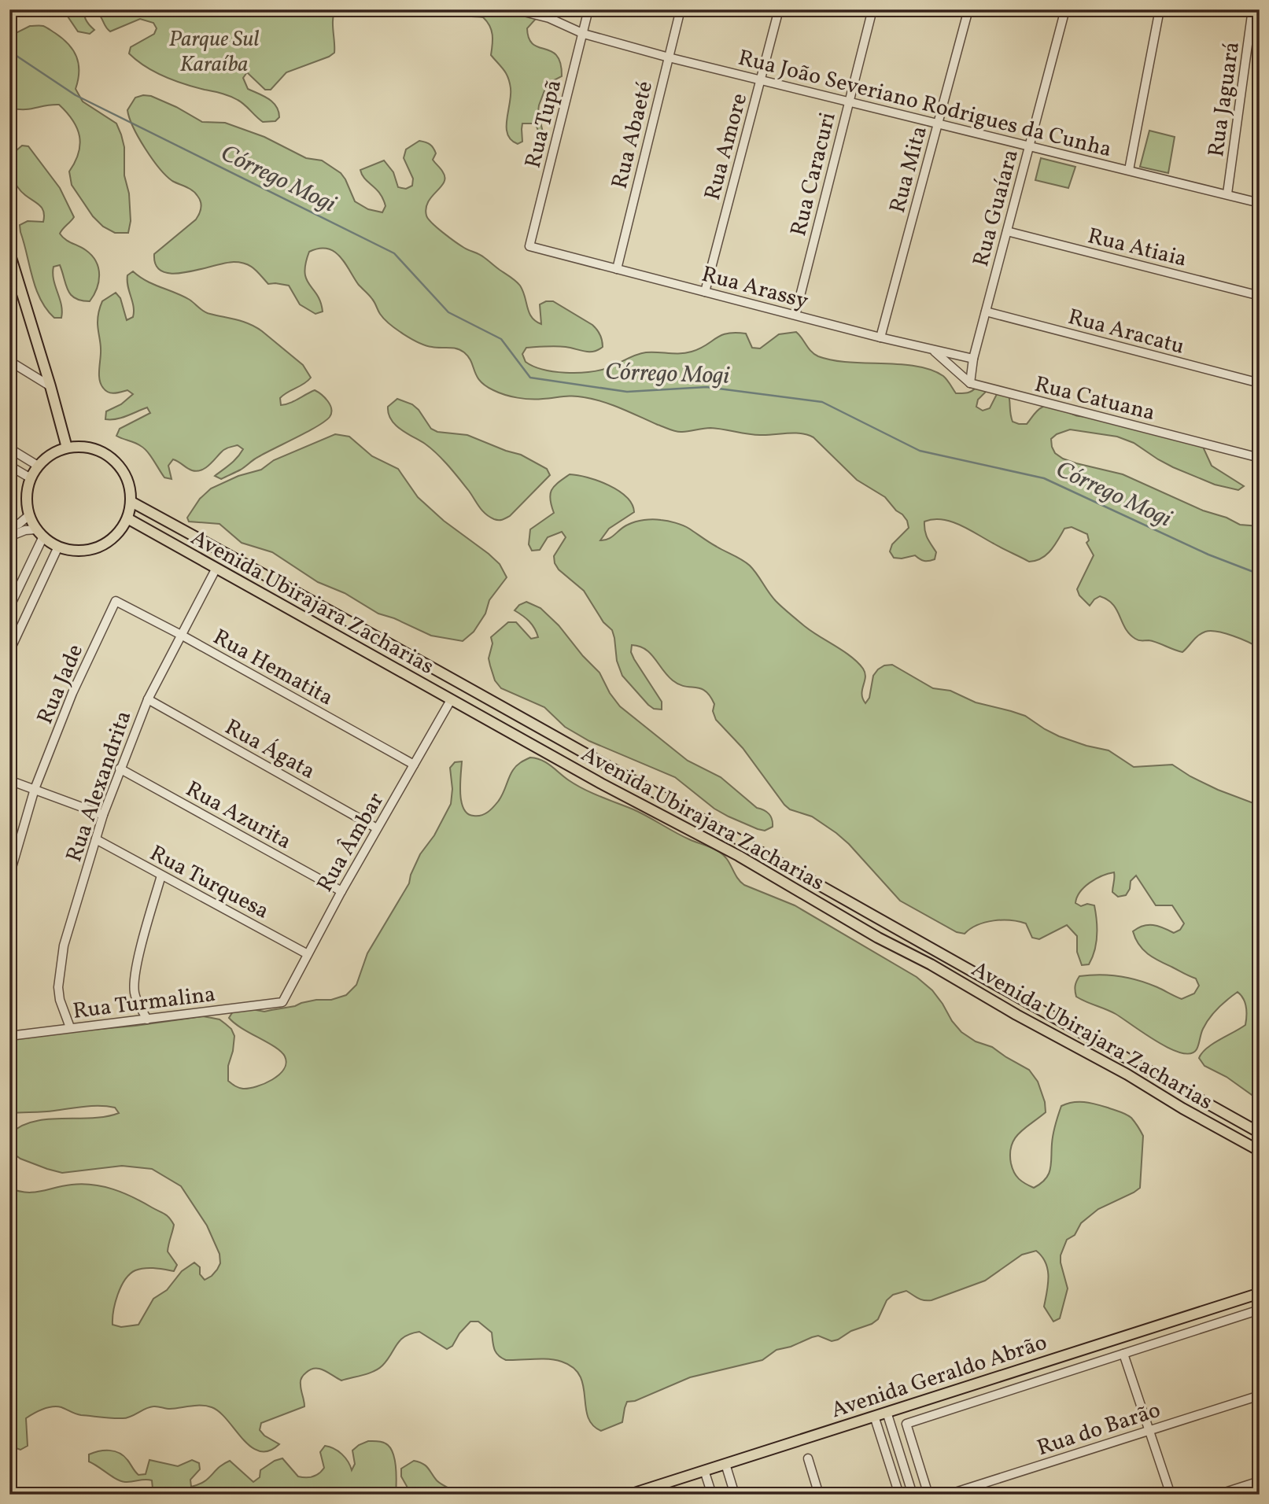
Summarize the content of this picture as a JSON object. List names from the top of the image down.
{
  "streets": {
    "main road": ["Avenida Ubirajara Zacharias", "Avenida Geraldo Abrão"],
    "street": [
      "Rua Jaguará",
      "Rua João Severiano Rodrigues da Cunha",
      "Rua Tupã",
      "Rua Abaeté",
      "Rua Amore",
      "Rua Mita",
      "Rua Caracuri",
      "Rua Guaíara",
      "Rua Atiaia",
      "Rua Arassy",
      "Rua Aracatu",
      "Rua Catuana",
      "Rua Hematita",
      "Rua Jade",
      "Rua Ágata",
      "Rua Alexandrita",
      "Rua Azurita",
      "Rua Âmbar",
      "Rua Turquesa",
      "Rua Turmalina",
      "Rua do Barão"
    ]
  },
  "crossings": [
    ["Rua Jaguará", "Rua João Severiano Rodrigues da Cunha"],
    ["Rua João Severiano Rodrigues da Cunha", "Rua Tupã"],
    ["Rua João Severiano Rodrigues da Cunha", "Rua Abaeté"],
    ["Rua João Severiano Rodrigues da Cunha", "Rua Amore"],
    ["Rua João Severiano Rodrigues da Cunha", "Rua Mita"],
    ["Rua João Severiano Rodrigues da Cunha", "Rua Caracuri"],
    ["Rua João Severiano Rodrigues da Cunha", "Rua Guaíara"],
    ["Rua Tupã", "Rua Arassy"],
    ["Rua Abaeté", "Rua Arassy"],
    ["Rua Amore", "Rua Arassy"],
    ["Rua Mita", "Rua Arassy"],
    ["Rua Caracuri", "Rua Arassy"],
    ["Rua Guaíara", "Rua Atiaia"],
    ["Rua Guaíara", "Rua Arassy"],
    ["Rua Guaíara", "Rua Aracatu"],
    ["Rua Guaíara", "Rua Catuana"],
    ["Rua Arassy", "Rua Catuana"],
    ["Avenida Ubirajara Zacharias", "Rua Alexandrita"],
    ["Avenida Ubirajara Zacharias", "Rua Âmbar"],
    ["Rua Hematita", "Rua Jade"],
    ["Rua Hematita", "Rua Alexandrita"],
    ["Rua Hematita", "Rua Âmbar"],
    ["Rua Ágata", "Rua Alexandrita"],
    ["Rua Ágata", "Rua Âmbar"],
    ["Rua Alexandrita", "Rua Azurita"],
    ["Rua Alexandrita", "Rua Turquesa"],
    ["Rua Alexandrita", "Rua Turmalina"],
    ["Rua Azurita", "Rua Âmbar"],
    ["Rua Âmbar", "Rua Turquesa"],
    ["Rua Âmbar", "Rua Turmalina"]
  ],
  "water": ["Córrego Mogi"],
  "parks": ["Parque Sul Karaíba"]
}
